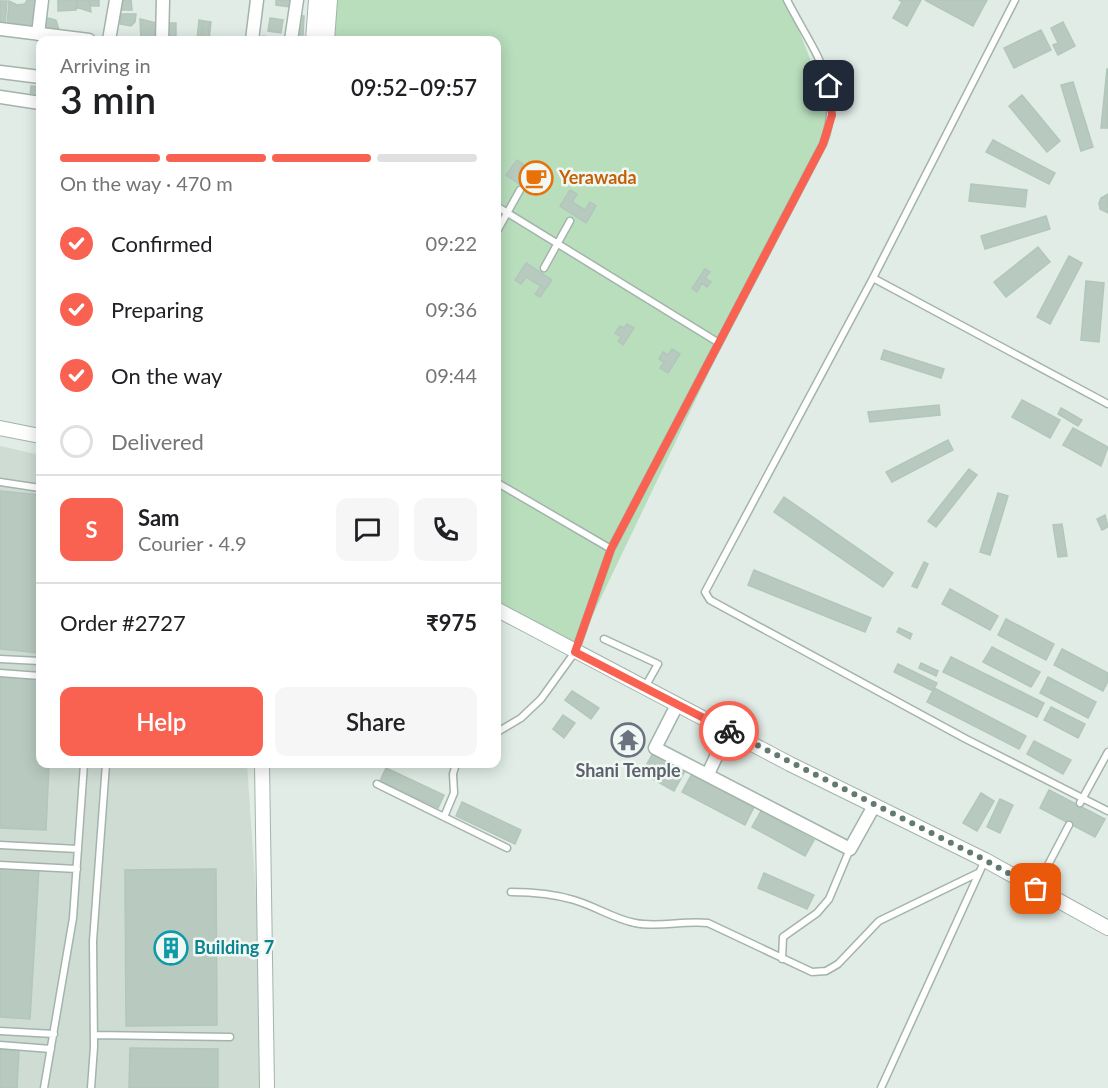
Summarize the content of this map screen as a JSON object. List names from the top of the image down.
{
  "places": {
    "cafe": ["Yerawada"],
    "temple": ["Shani Temple"],
    "building": ["Building 7"]
  },
  "page": {
    "heading": ["3 min", "Arriving in", "09:52–09:57"],
    "panel": [
      "Sam",
      "Courier · 4.9",
      "Order #2727",
      "₹975"
    ],
    "bar": "On the way · 470 m",
    "list": [
      ["Confirmed", "09:22"],
      ["Preparing", "09:36"],
      ["On the way", "09:44"],
      "Delivered"
    ],
    "round": "S",
    "buttons": ["Help", "Share"]
  }
}
